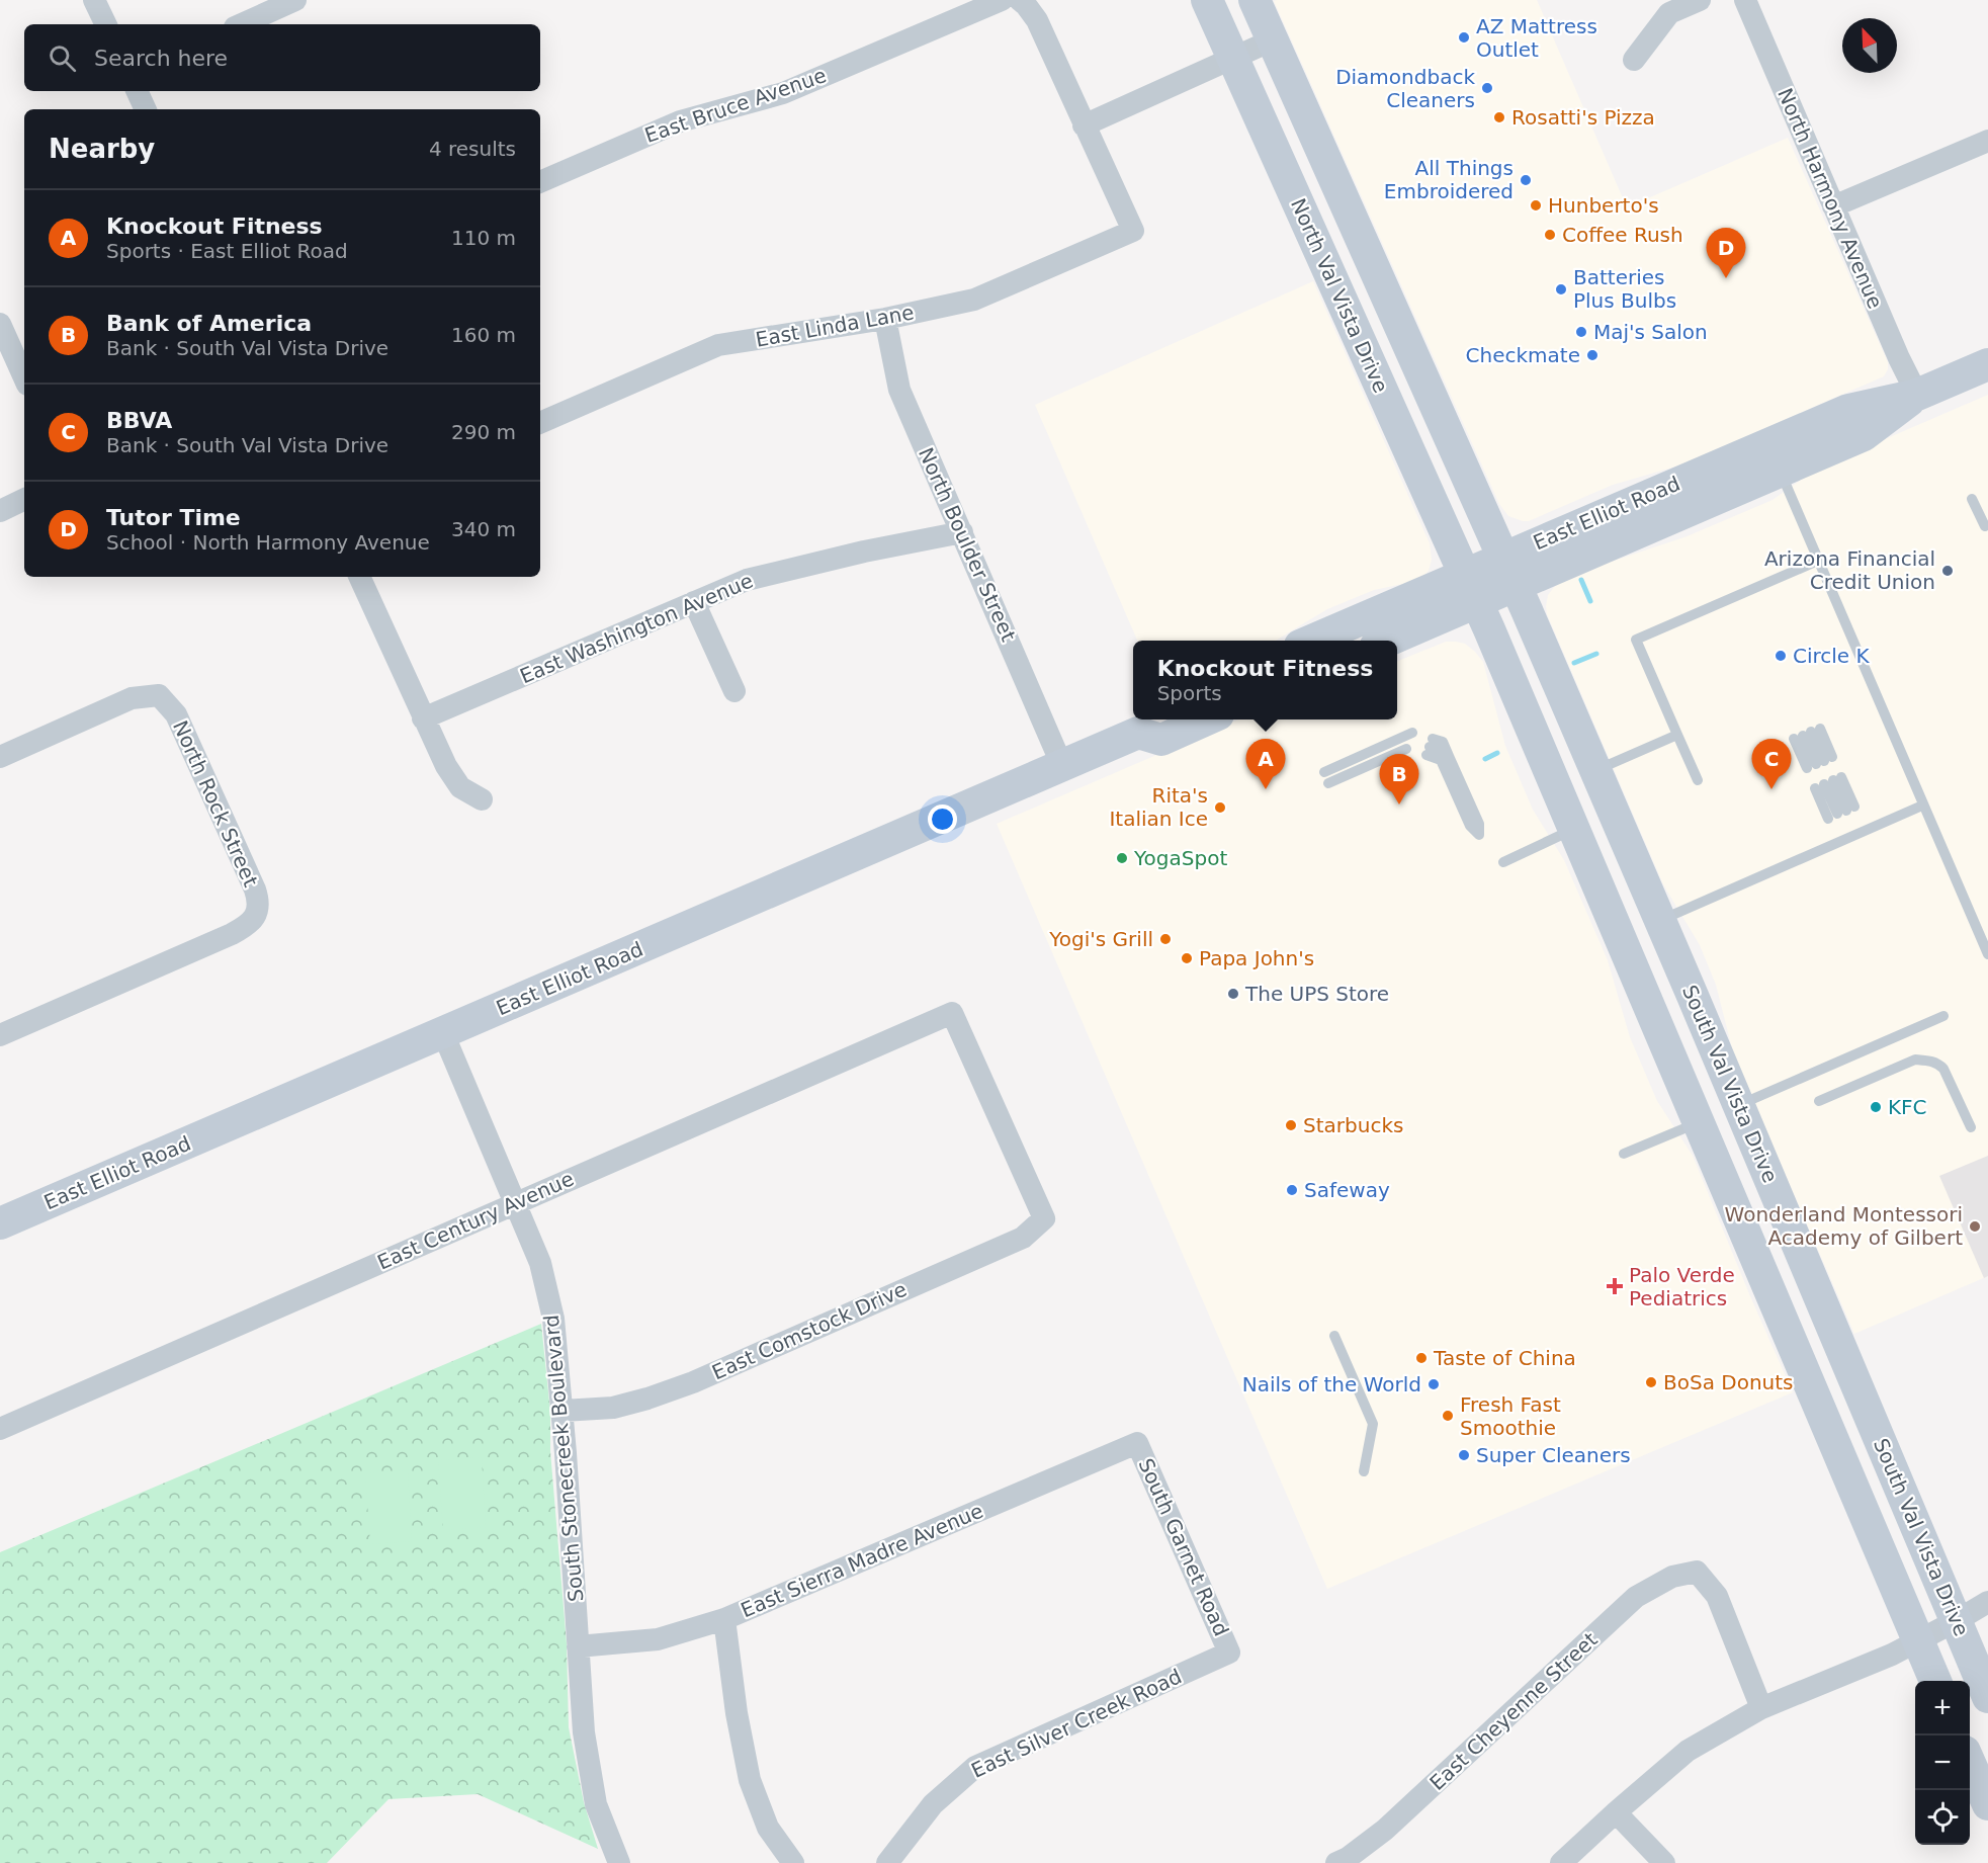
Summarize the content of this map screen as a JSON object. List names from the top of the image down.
{
  "streets": {
    "main road": ["North Val Vista Drive", "East Elliot Road", "South Val Vista Drive"],
    "street": [
      "East Bruce Avenue",
      "North Harmony Avenue",
      "East Linda Lane",
      "North Boulder Street",
      "East Washington Avenue",
      "North Rock Street",
      "East Century Avenue",
      "East Comstock Drive",
      "South Stonecreek Boulevard",
      "South Garnet Road",
      "East Sierra Madre Avenue",
      "East Cheyenne Street",
      "East Silver Creek Road"
    ]
  },
  "crossings": [
    ["North Harmony Avenue", "East Elliot Road"],
    ["North Val Vista Drive", "East Elliot Road"],
    ["East Linda Lane", "North Boulder Street"],
    ["East Elliot Road", "North Boulder Street"],
    ["East Elliot Road", "South Val Vista Drive"],
    ["East Elliot Road", "South Stonecreek Boulevard"],
    ["North Boulder Street", "East Washington Avenue"],
    ["East Century Avenue", "East Comstock Drive"],
    ["East Century Avenue", "South Stonecreek Boulevard"],
    ["East Comstock Drive", "South Stonecreek Boulevard"],
    ["South Stonecreek Boulevard", "East Sierra Madre Avenue"],
    ["South Garnet Road", "East Sierra Madre Avenue"],
    ["South Garnet Road", "East Silver Creek Road"]
  ],
  "places": {
    "other": [
      "AZ Mattress Outlet",
      "Diamondback Cleaners",
      "Rosatti's Pizza",
      "All Things Embroidered",
      "Hunberto's",
      "Coffee Rush",
      "Batteries Plus Bulbs",
      "Maj's Salon",
      "Checkmate",
      "Arizona Financial Credit Union",
      "Circle K",
      "Rita's Italian Ice",
      "YogaSpot",
      "Yogi's Grill",
      "Papa John's",
      "The UPS Store",
      "KFC",
      "Starbucks",
      "Safeway",
      "Wonderland Montessori Academy of Gilbert",
      "Taste of China",
      "BoSa Donuts",
      "Nails of the World",
      "Fresh Fast Smoothie",
      "Super Cleaners"
    ],
    "health": ["Palo Verde Pediatrics"]
  },
  "north": "top left",
  "page": {
    "search": "Search here",
    "heading": ["Nearby", "4 results"],
    "list": [
      {
        "mark": "A",
        "name": "Knockout Fitness",
        "note": "Sports · East Elliot Road",
        "value": "110 m"
      },
      {
        "mark": "B",
        "name": "Bank of America",
        "note": "Bank · South Val Vista Drive",
        "value": "160 m"
      },
      {
        "mark": "C",
        "name": "BBVA",
        "note": "Bank · South Val Vista Drive",
        "value": "290 m"
      },
      {
        "mark": "D",
        "name": "Tutor Time",
        "note": "School · North Harmony Avenue",
        "value": "340 m"
      }
    ],
    "pins": [
      "D",
      "A",
      "C",
      "B"
    ],
    "popup": ["Knockout Fitness", "Sports"],
    "map_buttons": ["+", "−"]
  }
}
